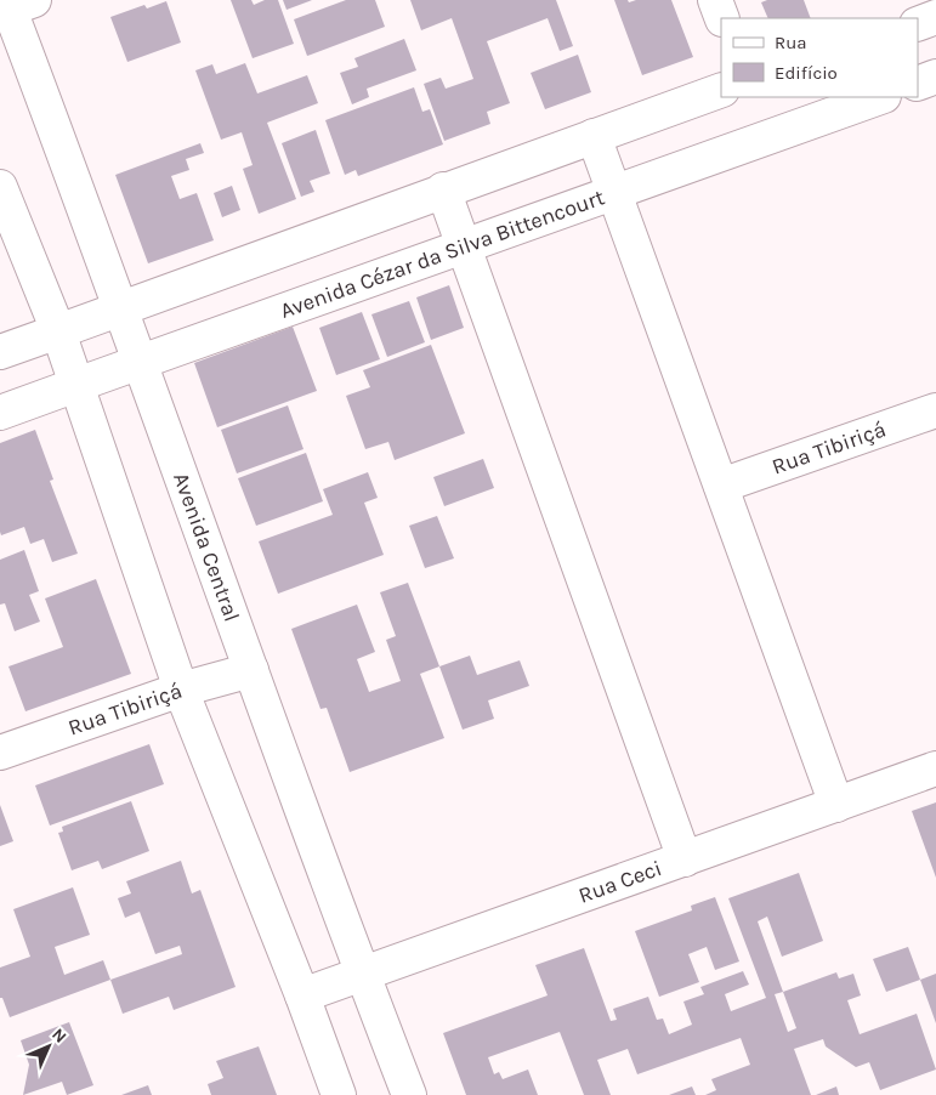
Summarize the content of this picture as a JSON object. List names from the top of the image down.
{
  "streets": {
    "street": [
      "Avenida Cézar da Silva Bittencourt",
      "Rua Tibiriçá",
      "Avenida Central",
      "Rua Ceci"
    ]
  },
  "crossings": [
    ["Avenida Cézar da Silva Bittencourt", "Avenida Central"],
    ["Rua Tibiriçá", "Avenida Central"],
    ["Avenida Central", "Rua Ceci"]
  ],
  "legend": ["Rua", "Edifício"],
  "north": "top right"
}
